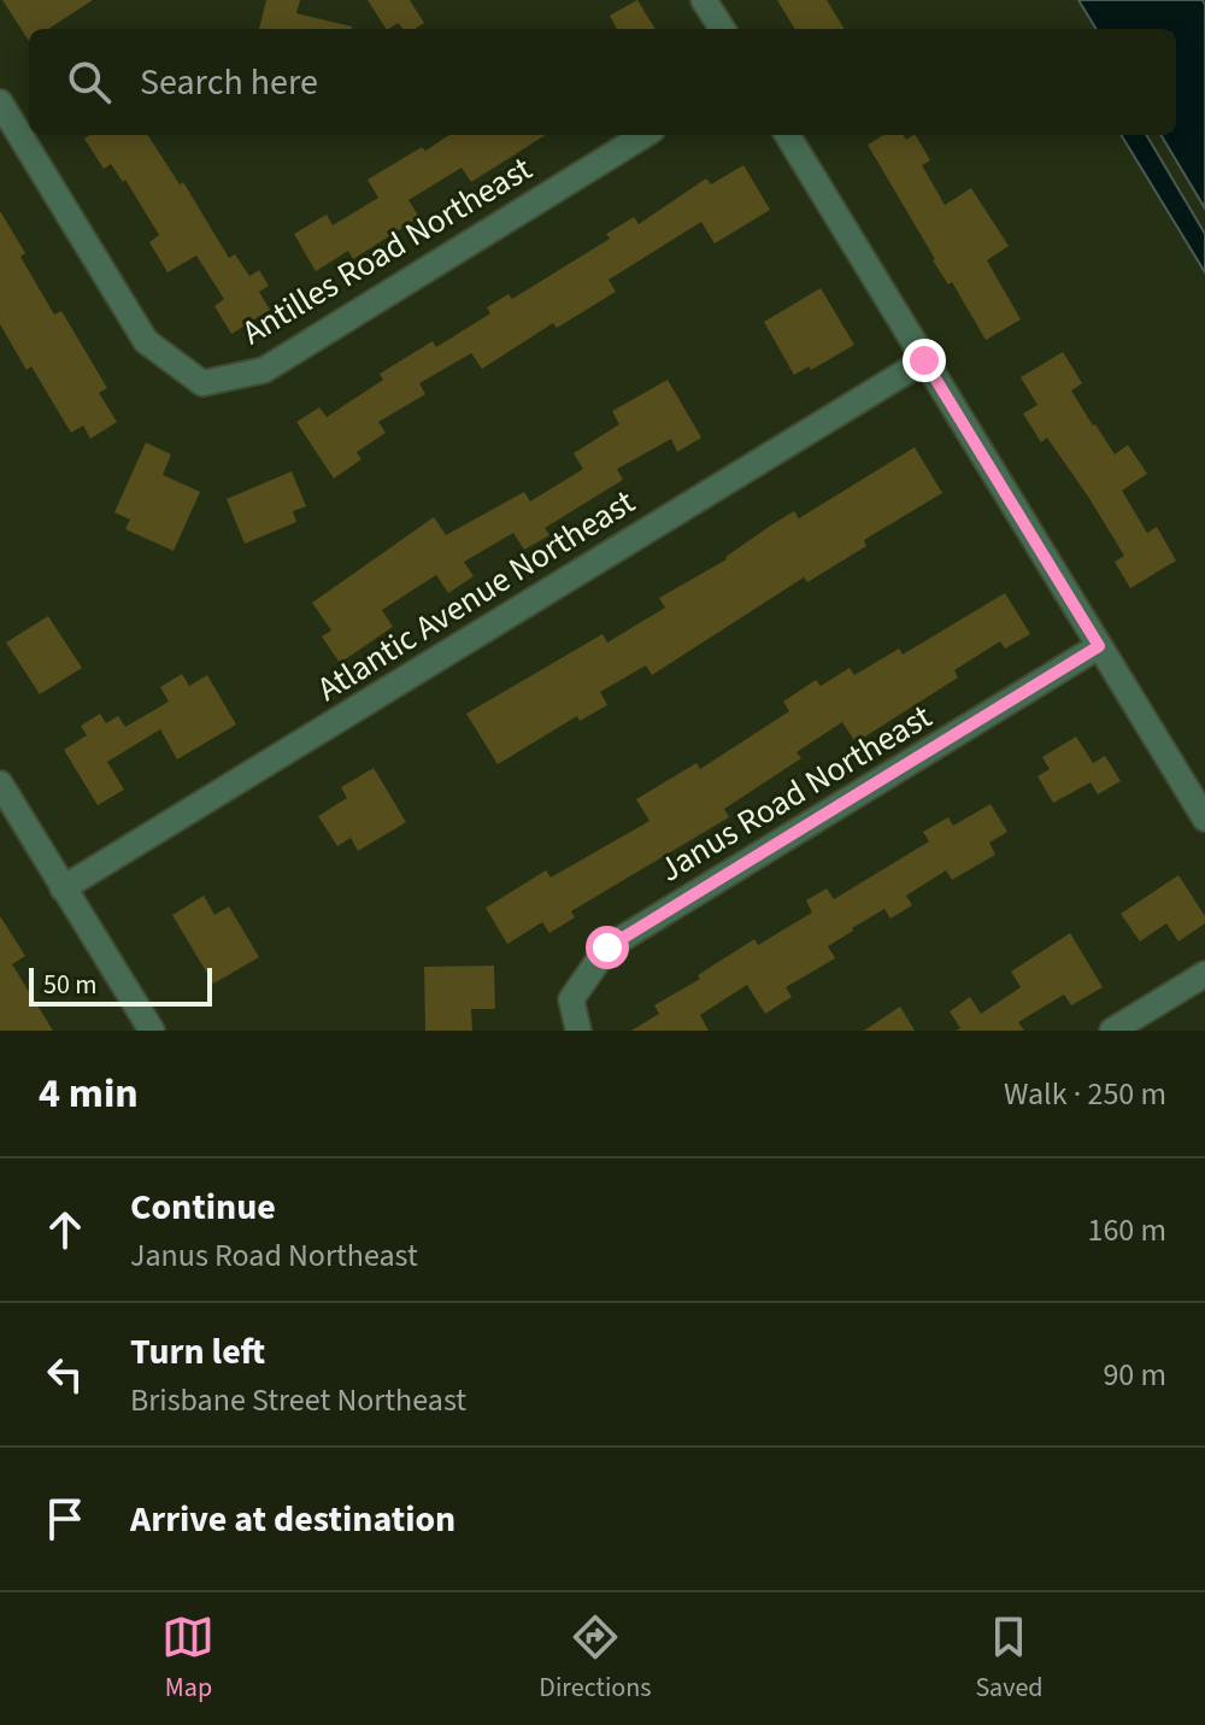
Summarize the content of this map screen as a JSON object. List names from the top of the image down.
{
  "streets": {
    "street": ["Antilles Road Northeast", "Atlantic Avenue Northeast", "Janus Road Northeast"]
  },
  "scale_bar": "50 m",
  "page": {
    "search": "Search here",
    "scale": "50 m",
    "heading": ["4 min", "Walk · 250 m"],
    "list": [
      ["Continue", "Janus Road Northeast", "160 m"],
      ["Turn left", "Brisbane Street Northeast", "90 m"],
      "Arrive at destination"
    ],
    "nav": ["Map", "Directions", "Saved"]
  }
}
